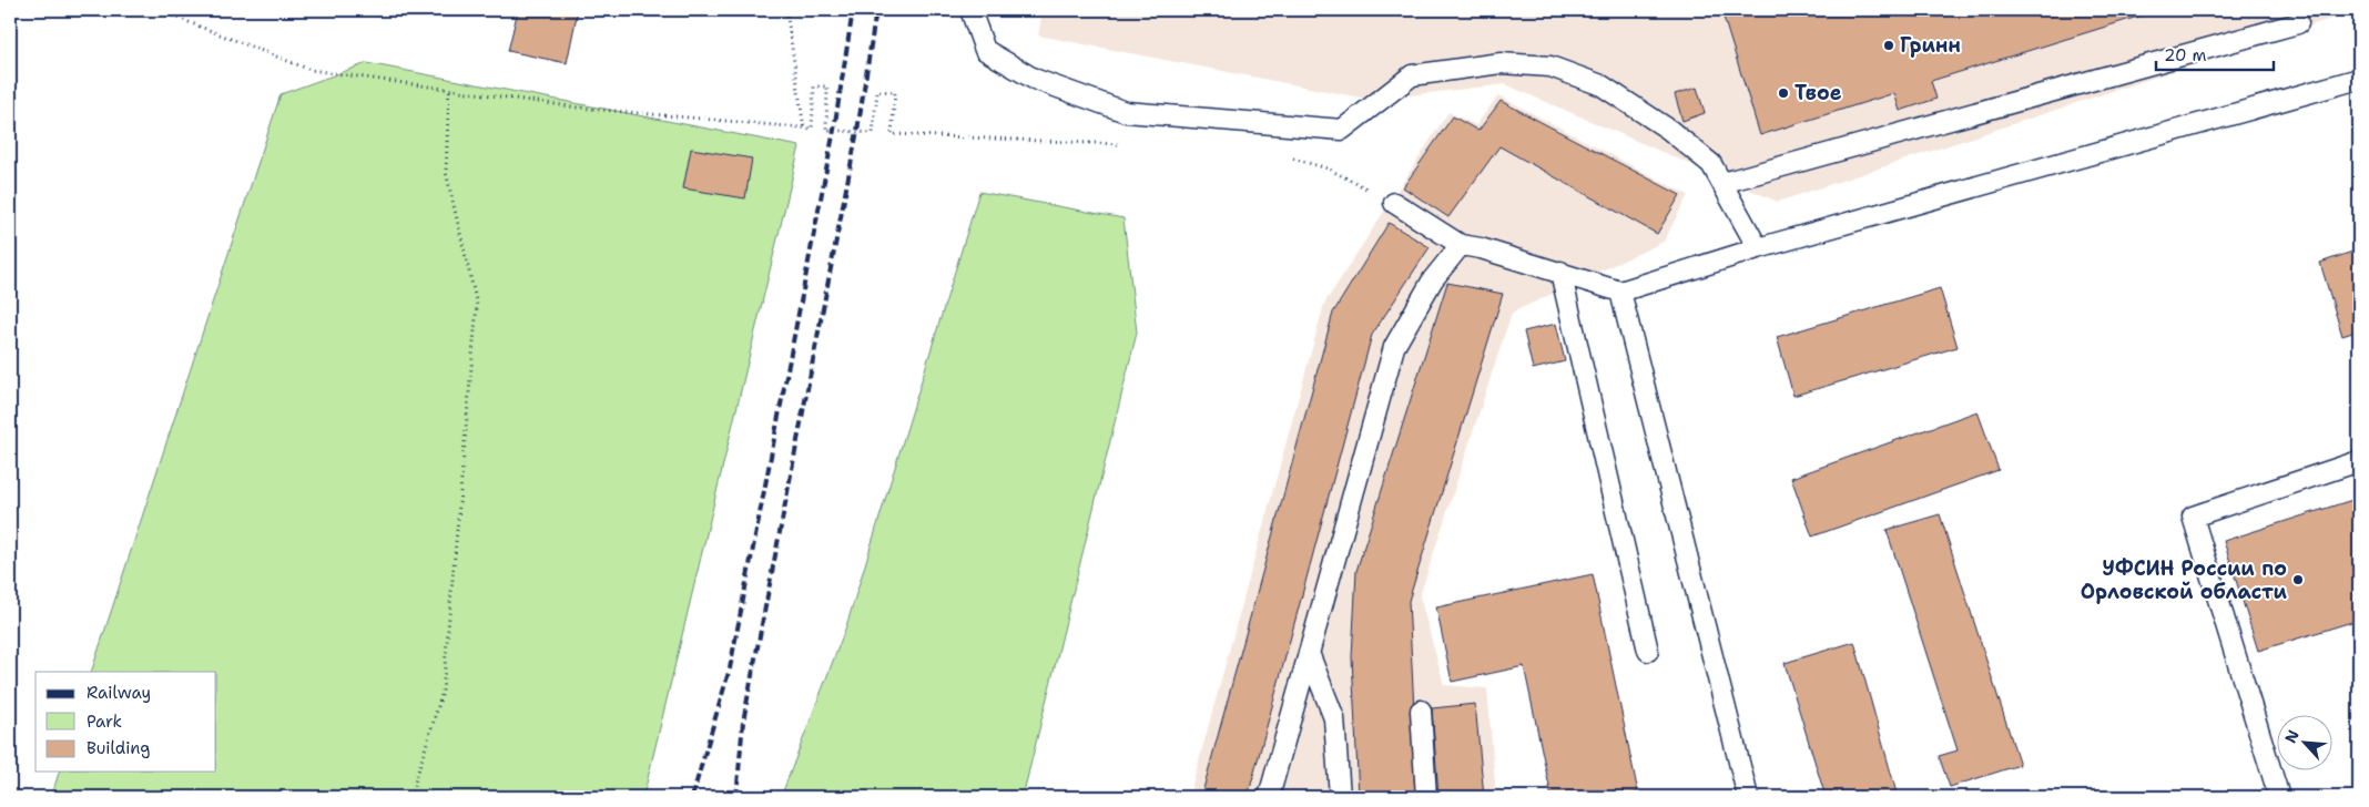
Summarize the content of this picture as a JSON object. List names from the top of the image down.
{
  "places": ["Гринн", "Твое", "УФСИН России по Орловской области"],
  "legend": ["Railway", "Park", "Building"],
  "scale_bar": "20 m",
  "north": "top left"
}
